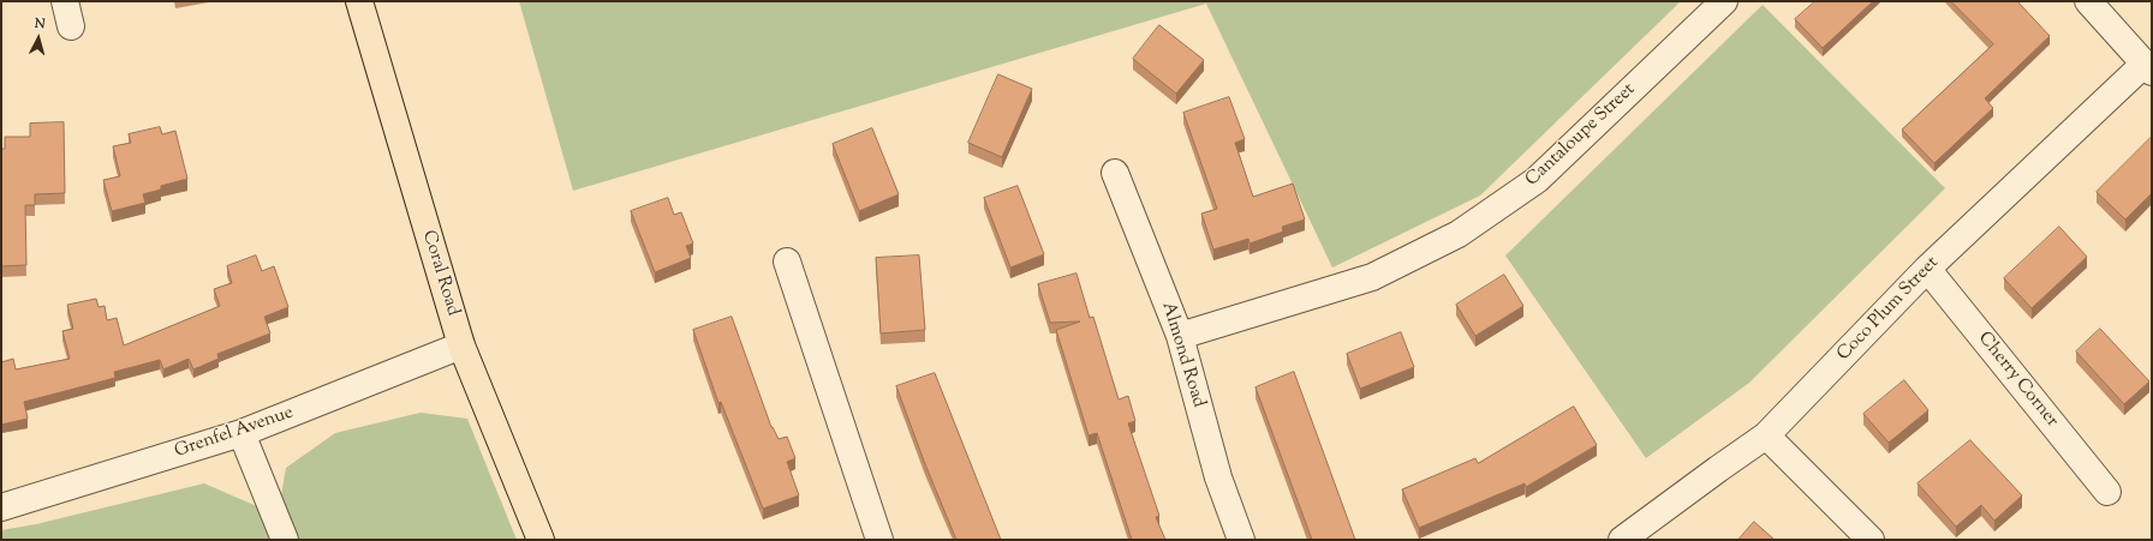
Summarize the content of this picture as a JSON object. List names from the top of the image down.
{
  "streets": {
    "main road": ["Coral Road"],
    "street": [
      "Cantaloupe Street",
      "Coco Plum Street",
      "Almond Road",
      "Cherry Corner",
      "Grenfel Avenue"
    ]
  },
  "crossings": [
    ["Cantaloupe Street", "Almond Road"],
    ["Coral Road", "Grenfel Avenue"],
    ["Coco Plum Street", "Cherry Corner"]
  ],
  "north": "top"
}
